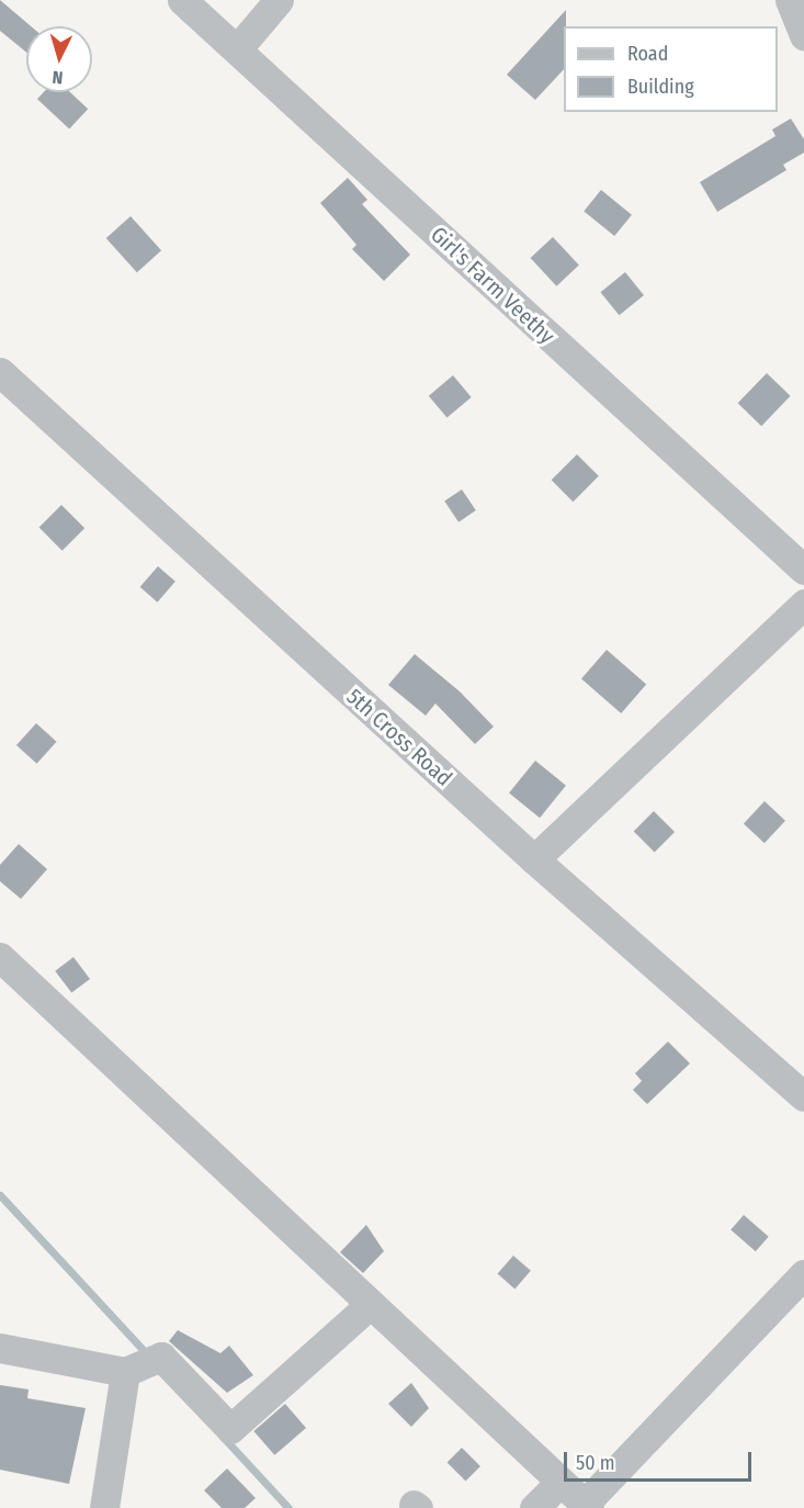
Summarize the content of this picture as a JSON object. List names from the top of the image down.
{
  "streets": {
    "street": ["Girl's Farm Veethy", "5th Cross Road"]
  },
  "legend": ["Road", "Building"],
  "scale_bar": "50 m",
  "north": "bottom"
}
